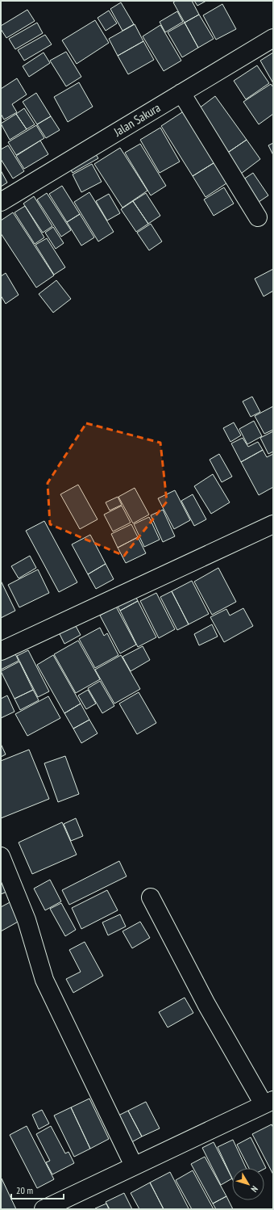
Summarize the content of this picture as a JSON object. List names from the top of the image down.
{
  "streets": {
    "street": ["Jalan Sakura"]
  },
  "scale_bar": "20 m",
  "north": "bottom right"
}
